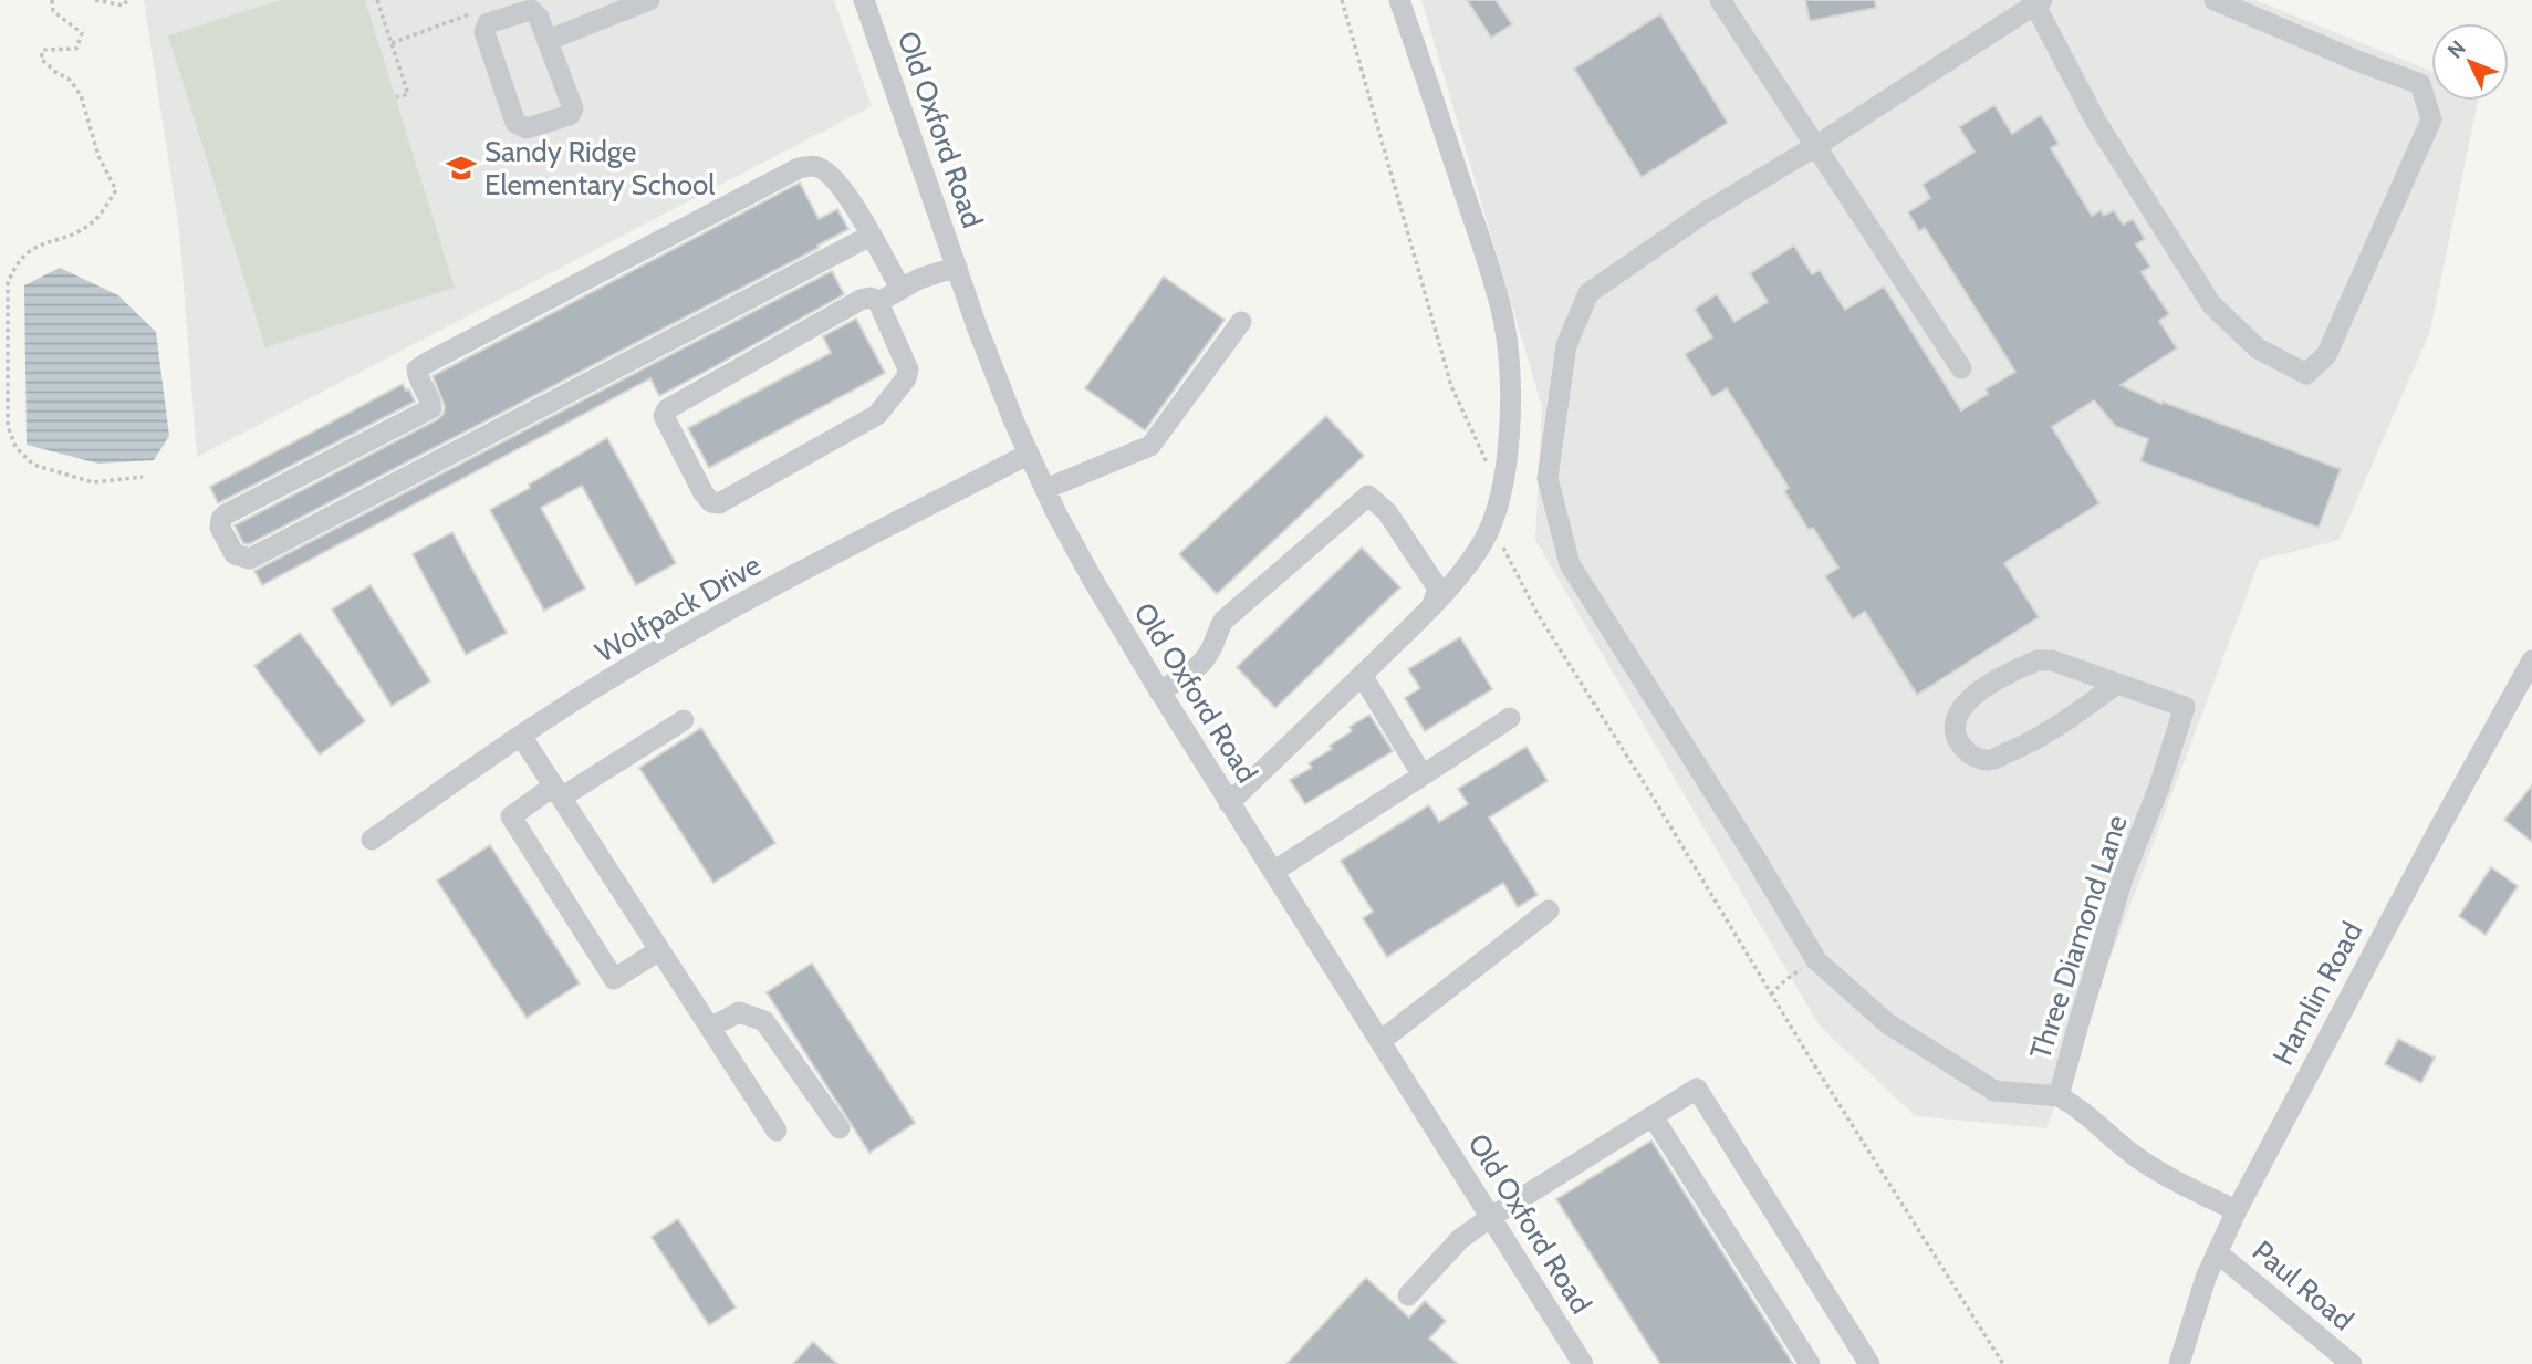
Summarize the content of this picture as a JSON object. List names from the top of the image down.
{
  "streets": {
    "street": [
      "Old Oxford Road",
      "Wolfpack Drive",
      "Three Diamond Lane",
      "Hamlin Road",
      "Paul Road"
    ]
  },
  "crossings": [
    ["Old Oxford Road", "Wolfpack Drive"],
    ["Three Diamond Lane", "Hamlin Road"],
    ["Hamlin Road", "Paul Road"]
  ],
  "places": {
    "school or university": ["Sandy Ridge Elementary School"]
  },
  "north": "top left"
}
